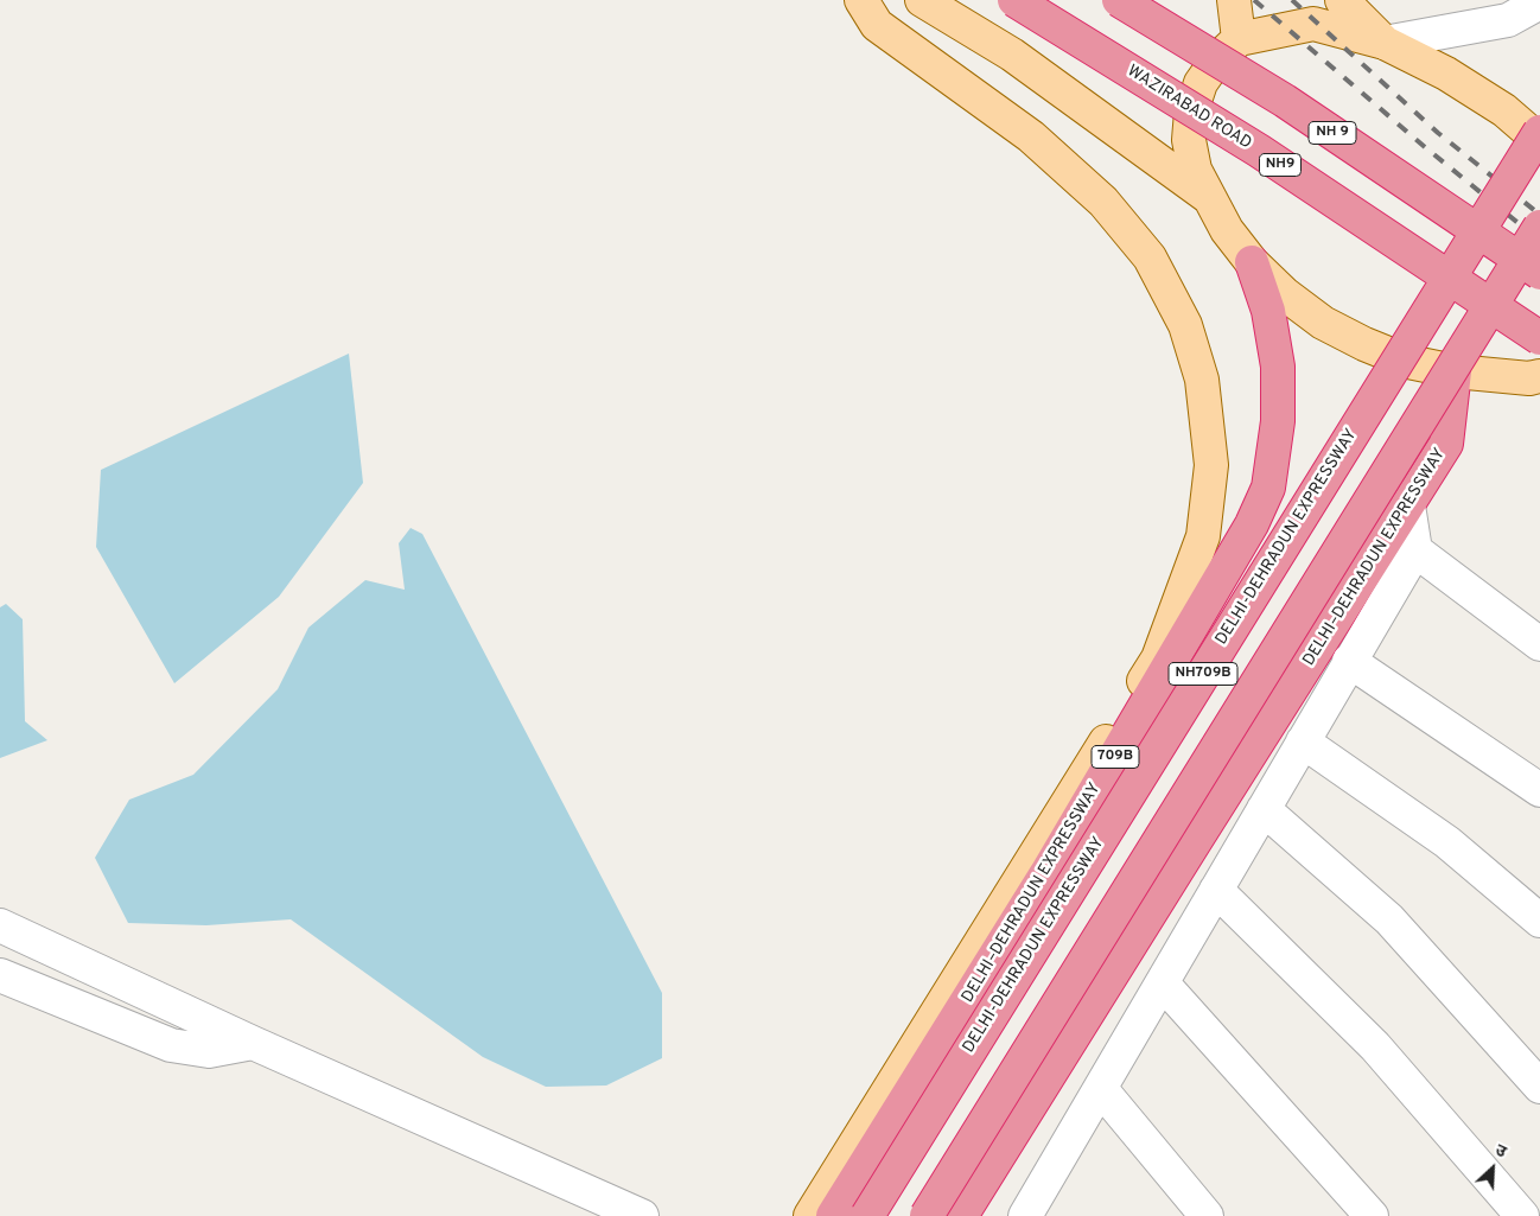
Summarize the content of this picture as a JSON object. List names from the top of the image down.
{
  "streets": {
    "highway": [
      "WAZIRABAD ROAD",
      "NH 9",
      "NH9",
      "DELHI-DEHRADUN EXPRESSWAY",
      "DELHI–DEHRADUN EXPRESSWAY",
      "NH709B",
      "709B"
    ]
  },
  "north": "top right"
}
